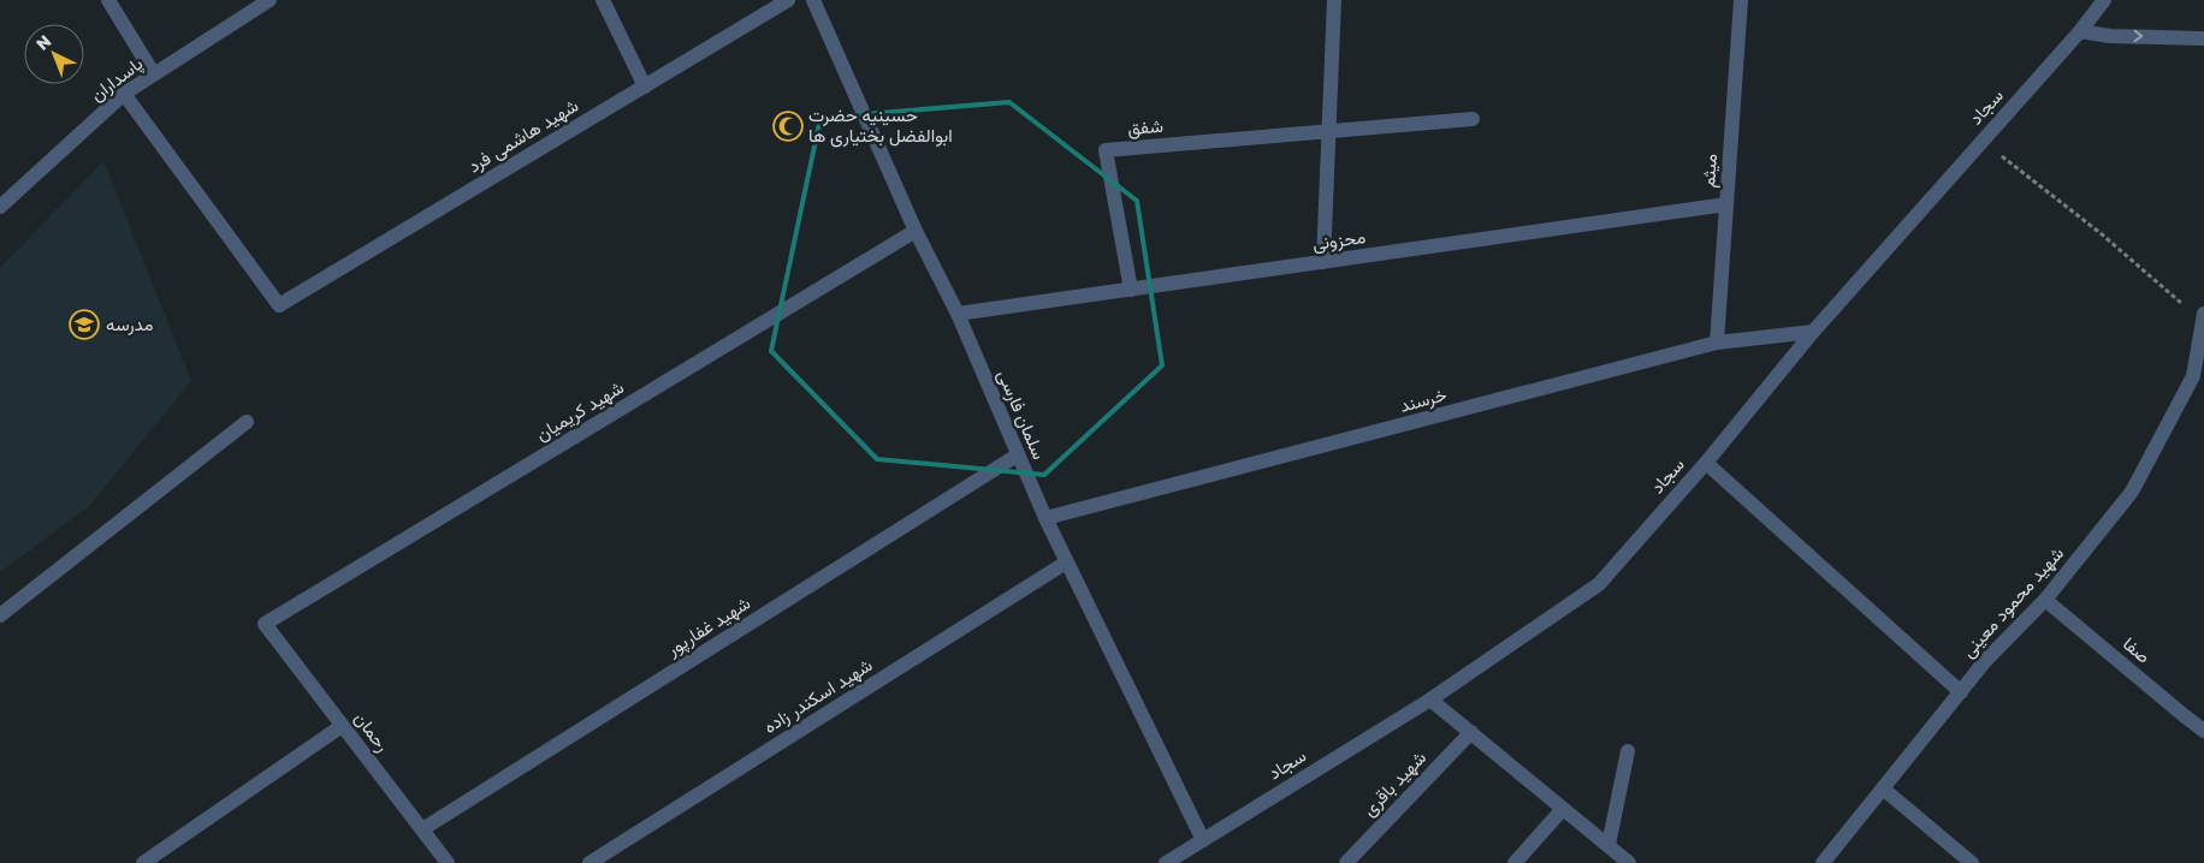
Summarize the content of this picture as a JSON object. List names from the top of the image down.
{
  "streets": {
    "street": [
      "پاسداران",
      "سجاد",
      "شفق",
      "شهید هاشمی فرد",
      "میثم",
      "محزونی",
      "خرسند",
      "شهید کریمیان",
      "سلمان فارسی",
      "شهید محمود معینی",
      "شهید غفارپور",
      "صفا",
      "شهید اسکندر زاده",
      "رحمان",
      "شهید باقری"
    ]
  },
  "crossings": [
    ["پاسداران", "شهید هاشمی فرد"],
    ["سجاد", "خرسند"],
    ["سجاد", "سلمان فارسی"],
    ["شفق", "محزونی"],
    ["میثم", "محزونی"],
    ["میثم", "خرسند"],
    ["محزونی", "سلمان فارسی"],
    ["خرسند", "سلمان فارسی"],
    ["شهید کریمیان", "سلمان فارسی"],
    ["شهید کریمیان", "رحمان"],
    ["سلمان فارسی", "شهید غفارپور"],
    ["سلمان فارسی", "شهید اسکندر زاده"],
    ["شهید محمود معینی", "صفا"],
    ["شهید غفارپور", "رحمان"]
  ],
  "places": {
    "mosque": ["حسینیه حضرت ابوالفضل بختیاری ها"],
    "school or university": ["مدرسه"]
  },
  "north": "top left"
}
